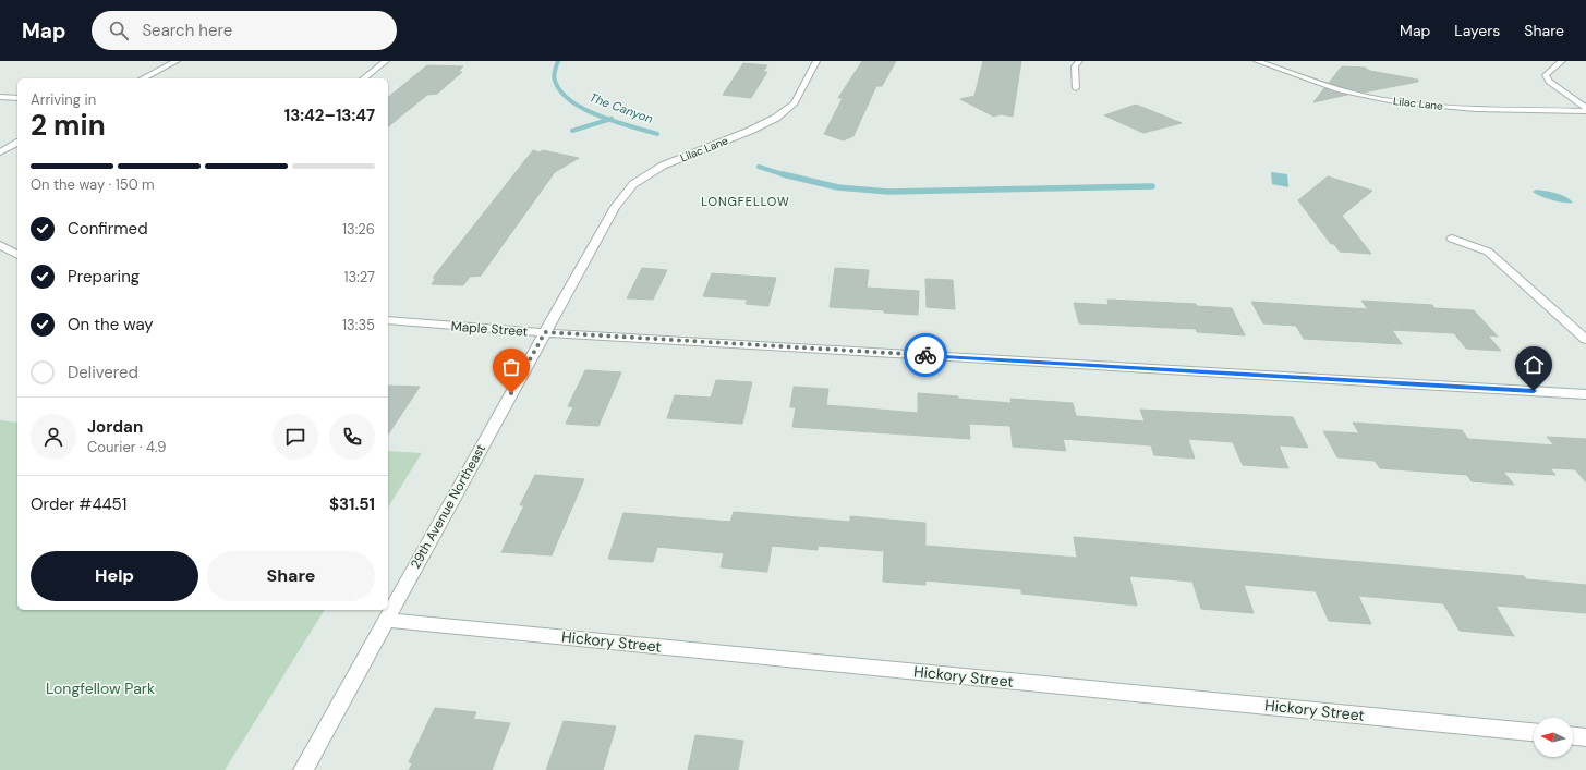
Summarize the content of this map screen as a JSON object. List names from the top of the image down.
{
  "streets": {
    "street": [
      "Lilac Lane",
      "Maple Street",
      "29th Avenue Northeast",
      "Hickory Street"
    ]
  },
  "crossings": [
    ["Lilac Lane", "29th Avenue Northeast"],
    ["Maple Street", "29th Avenue Northeast"],
    ["29th Avenue Northeast", "Hickory Street"]
  ],
  "districts": ["LONGFELLOW"],
  "water": ["The Canyon"],
  "parks": ["Longfellow Park"],
  "north": "left",
  "page": {
    "header": "Map",
    "search": "Search here",
    "nav": ["Map", "Layers", "Share"],
    "heading": ["2 min", "Arriving in", "13:42–13:47"],
    "panel": [
      "Jordan",
      "Courier · 4.9",
      "Order #4451",
      "$31.51"
    ],
    "bar": "On the way · 150 m",
    "list": [
      ["Confirmed", "13:26"],
      ["Preparing", "13:27"],
      ["On the way", "13:35"],
      "Delivered"
    ],
    "buttons": ["Help", "Share"]
  }
}
